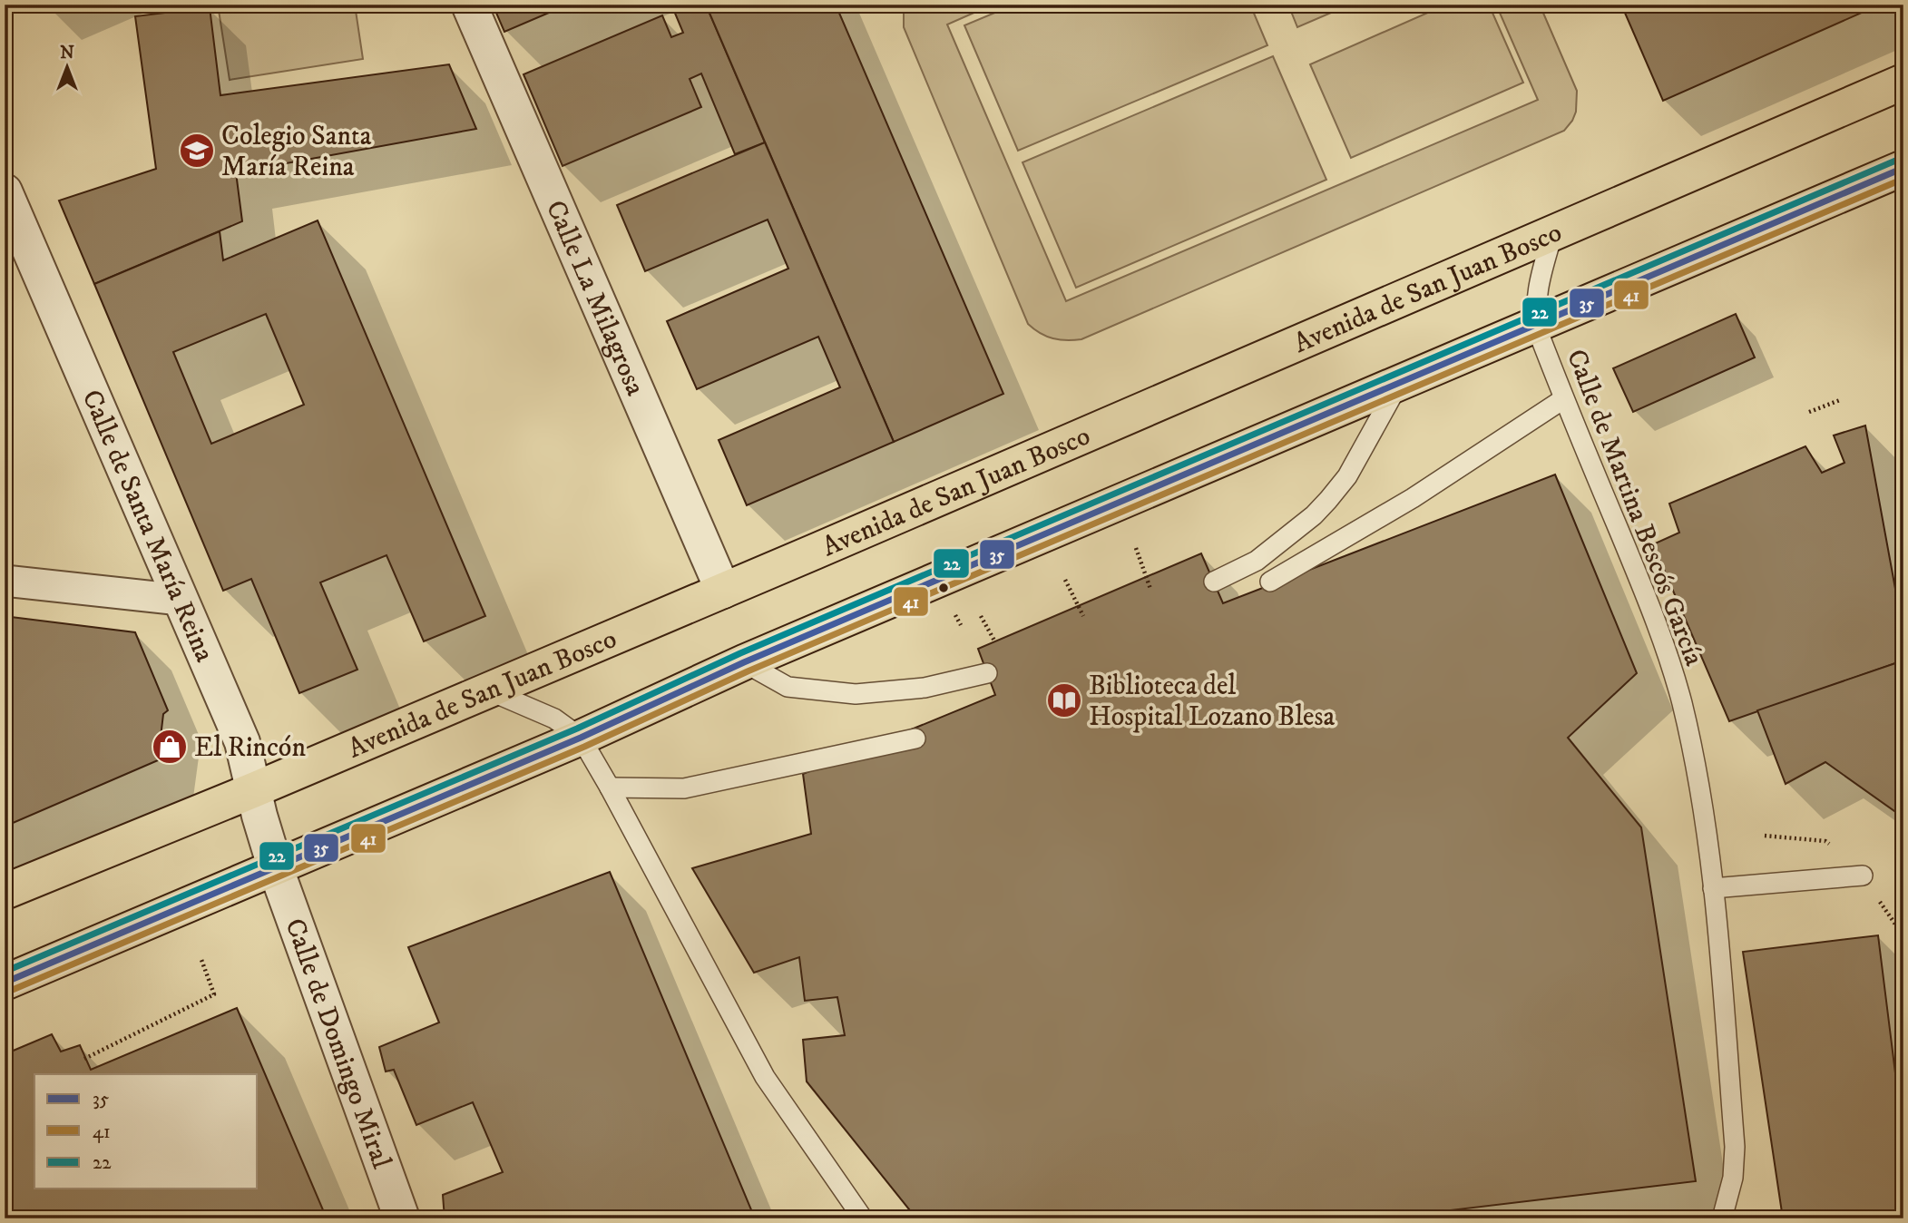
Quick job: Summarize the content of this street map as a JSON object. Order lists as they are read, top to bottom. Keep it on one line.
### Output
{"streets":{"main road":["Avenida de San Juan Bosco"],"street":["Calle La Milagrosa","Calle de Santa María Reina","Calle de Domingo Miral"],"lane":["Calle de Martina Bescós García"]},"crossings":[["Avenida de San Juan Bosco","Calle La Milagrosa"],["Avenida de San Juan Bosco","Calle de Martina Bescós García"],["Avenida de San Juan Bosco","Calle de Santa María Reina"],["Calle de Santa María Reina","Calle de Domingo Miral"]],"places":{"school or university":["Colegio Santa María Reina"],"library":["Biblioteca del Hospital Lozano Blesa"],"shop":["El Rincón"]},"lines":["transit line 22","transit line 35","transit line 41"],"legend":["35","41","22"],"north":"top"}
